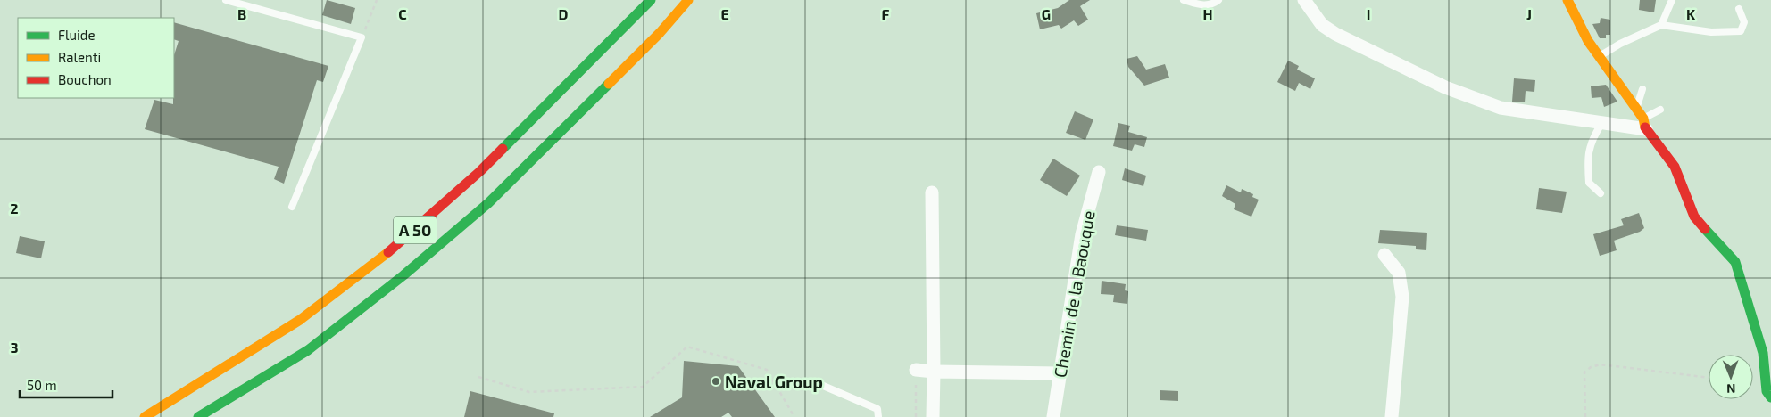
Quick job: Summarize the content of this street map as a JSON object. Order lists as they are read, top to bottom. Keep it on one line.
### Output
{"streets":{"main road":["A 50"],"street":["Chemin de la Baouque"]},"places":["Naval Group"],"legend":["Fluide","Ralenti","Bouchon"],"scale_bar":"50 m","north":"bottom","grid":{"columns":["B","C","D","E","F","G","H","I","J","K"],"rows":["2","3"]}}
